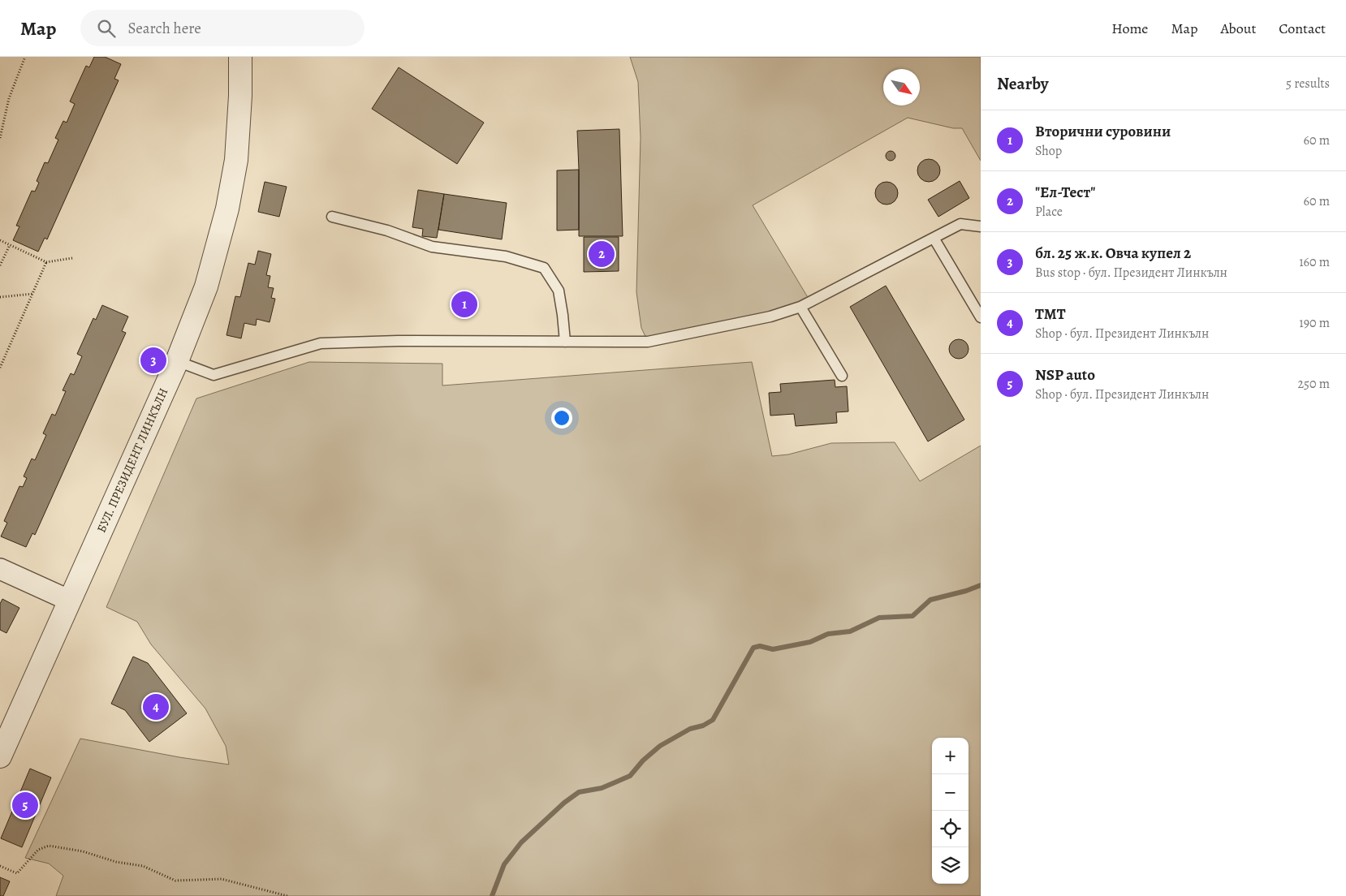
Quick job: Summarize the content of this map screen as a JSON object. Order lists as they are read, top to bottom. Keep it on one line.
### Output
{"streets":{"street":["БУЛ. ПРЕЗИДЕНТ ЛИНКЪЛН"]},"north":"bottom right","page":{"header":"Map","search":"Search here","nav":["Home","Map","About","Contact"],"heading":["Nearby","5 results"],"list":[{"mark":"1","name":"Вторични суровини","note":"Shop","value":"60 m"},{"mark":"2","name":"\"Ел-Тест\"","note":"Place","value":"60 m"},{"mark":"3","name":"бл. 25 ж.к. Овча купел 2","note":"Bus stop · бул. Президент Линкълн","value":"160 m"},{"mark":"4","name":"TMT","note":"Shop · бул. Президент Линкълн","value":"190 m"},{"mark":"5","name":"NSP auto","note":"Shop · бул. Президент Линкълн","value":"250 m"}],"pins":["2","1","3","4","5"],"map_buttons":["+","−"]}}
